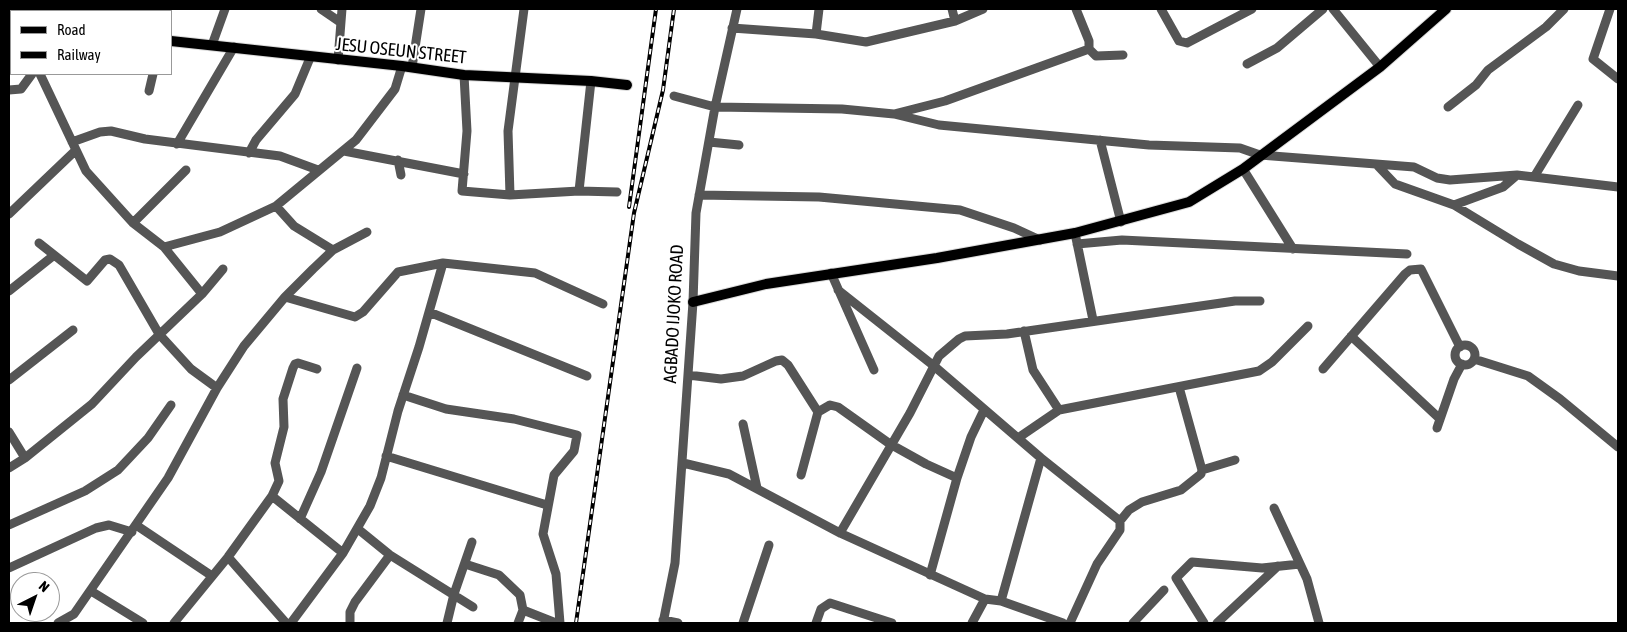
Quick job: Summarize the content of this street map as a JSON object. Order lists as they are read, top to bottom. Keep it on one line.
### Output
{"streets":{"main road":["JESU OSEUN STREET"],"street":["AGBADO IJOKO ROAD"]},"legend":["Road","Railway"],"north":"top right"}
